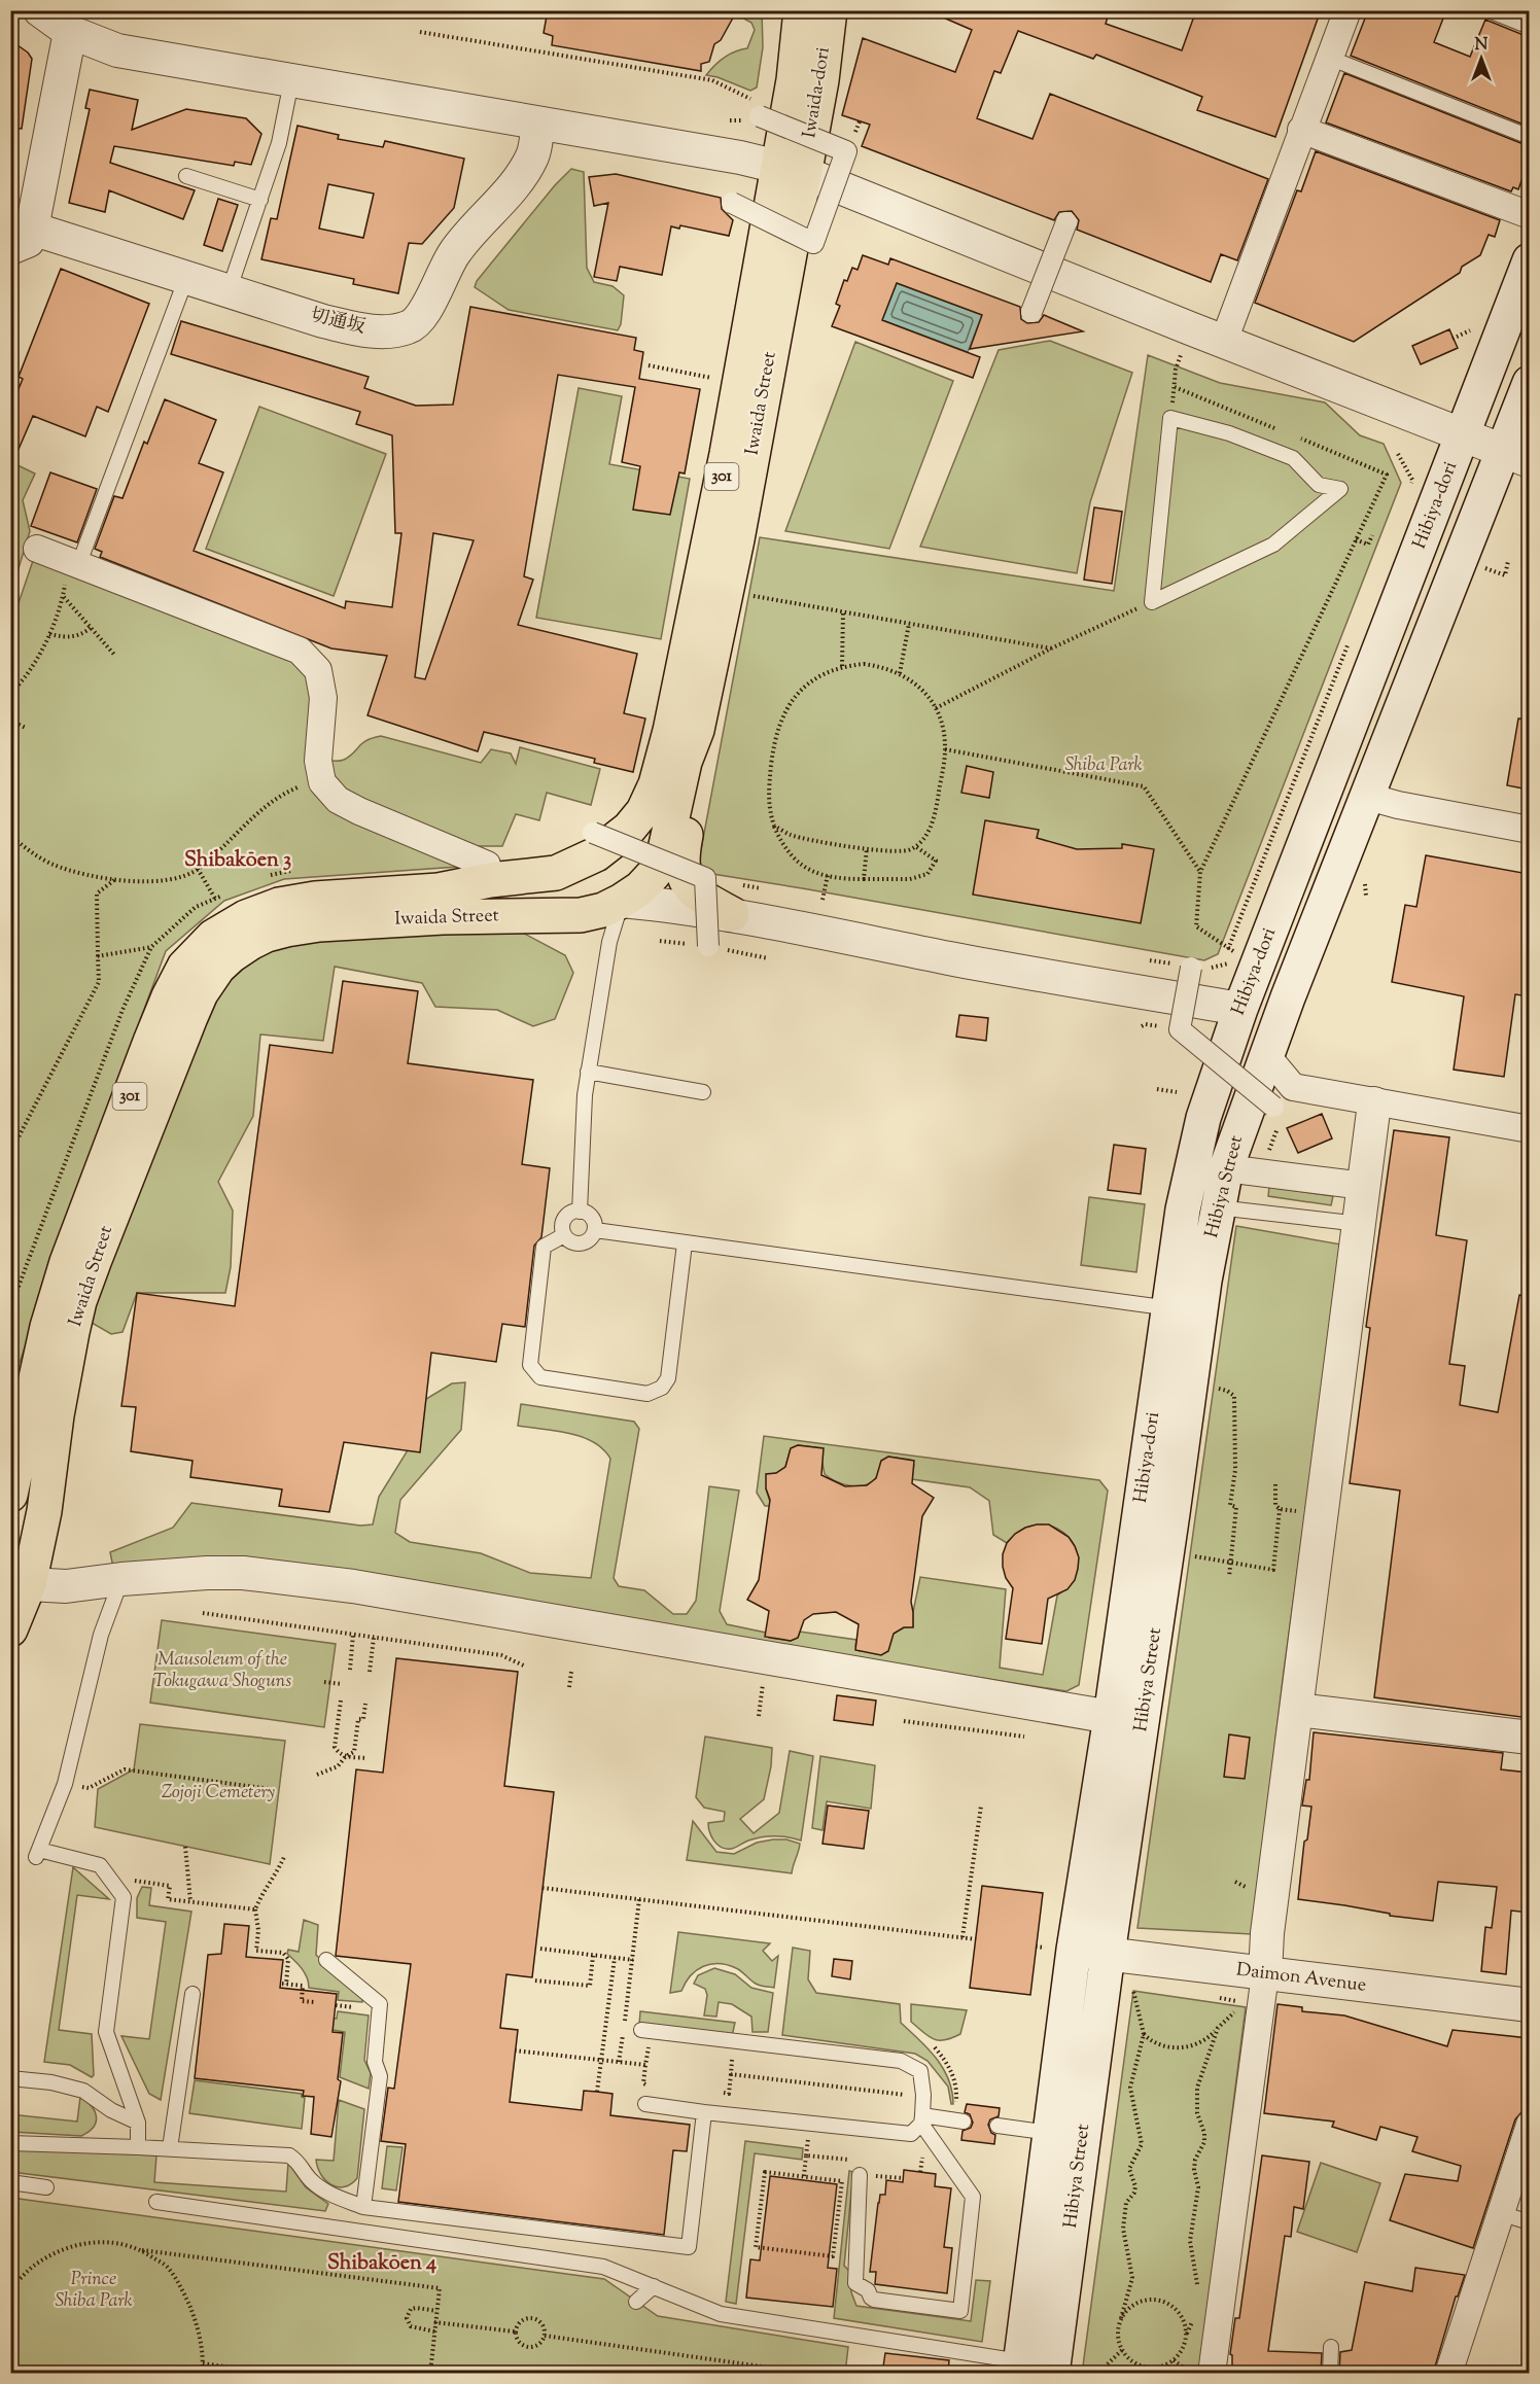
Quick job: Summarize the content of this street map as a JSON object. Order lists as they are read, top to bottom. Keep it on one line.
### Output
{"streets":{"main road":["Iwaida-dori","Iwaida Street","301","Hibiya-dori","Hibiya Street"],"street":["切通坂","Daimon Avenue"]},"crossings":[["Iwaida-dori","Iwaida Street"],["Hibiya-dori","Hibiya Street"],["Hibiya Street","Daimon Avenue"]],"districts":["Shibakōen 3","Shibakōen 4"],"parks":["Shiba Park","Mausoleum of the Tokugawa Shoguns","Zojoji Cemetery","Prince Shiba Park"],"north":"top"}
